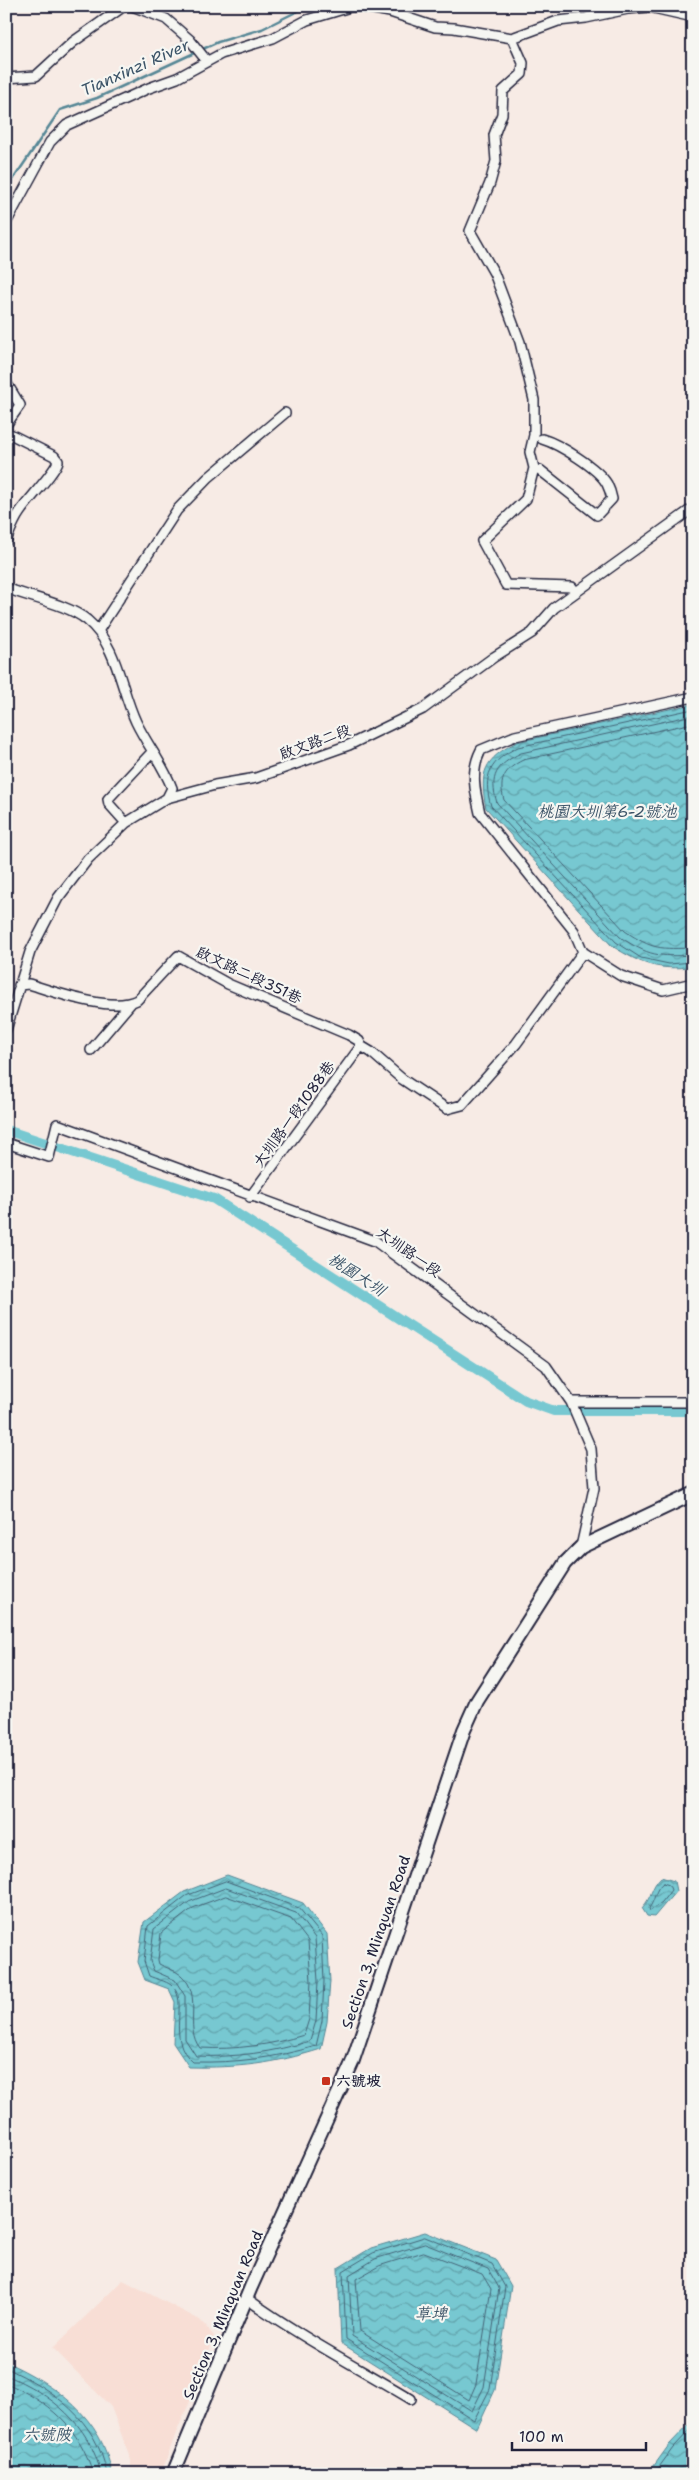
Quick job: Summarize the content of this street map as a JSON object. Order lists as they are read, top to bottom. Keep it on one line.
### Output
{"streets":{"street":["啟文路二段","啟文路二段351巷","大圳路一段1088巷","大圳路一段","Section 3, Minquan Road"]},"crossings":[["啟文路二段351巷","大圳路一段1088巷"],["大圳路一段1088巷","大圳路一段"],["大圳路一段","Section 3, Minquan Road"]],"water":["Tianxinzi River","桃園大圳第6-2號池","桃園大圳","草埤","六號陂"],"places":{"transit":["六號坡"]},"scale_bar":"100 m"}
